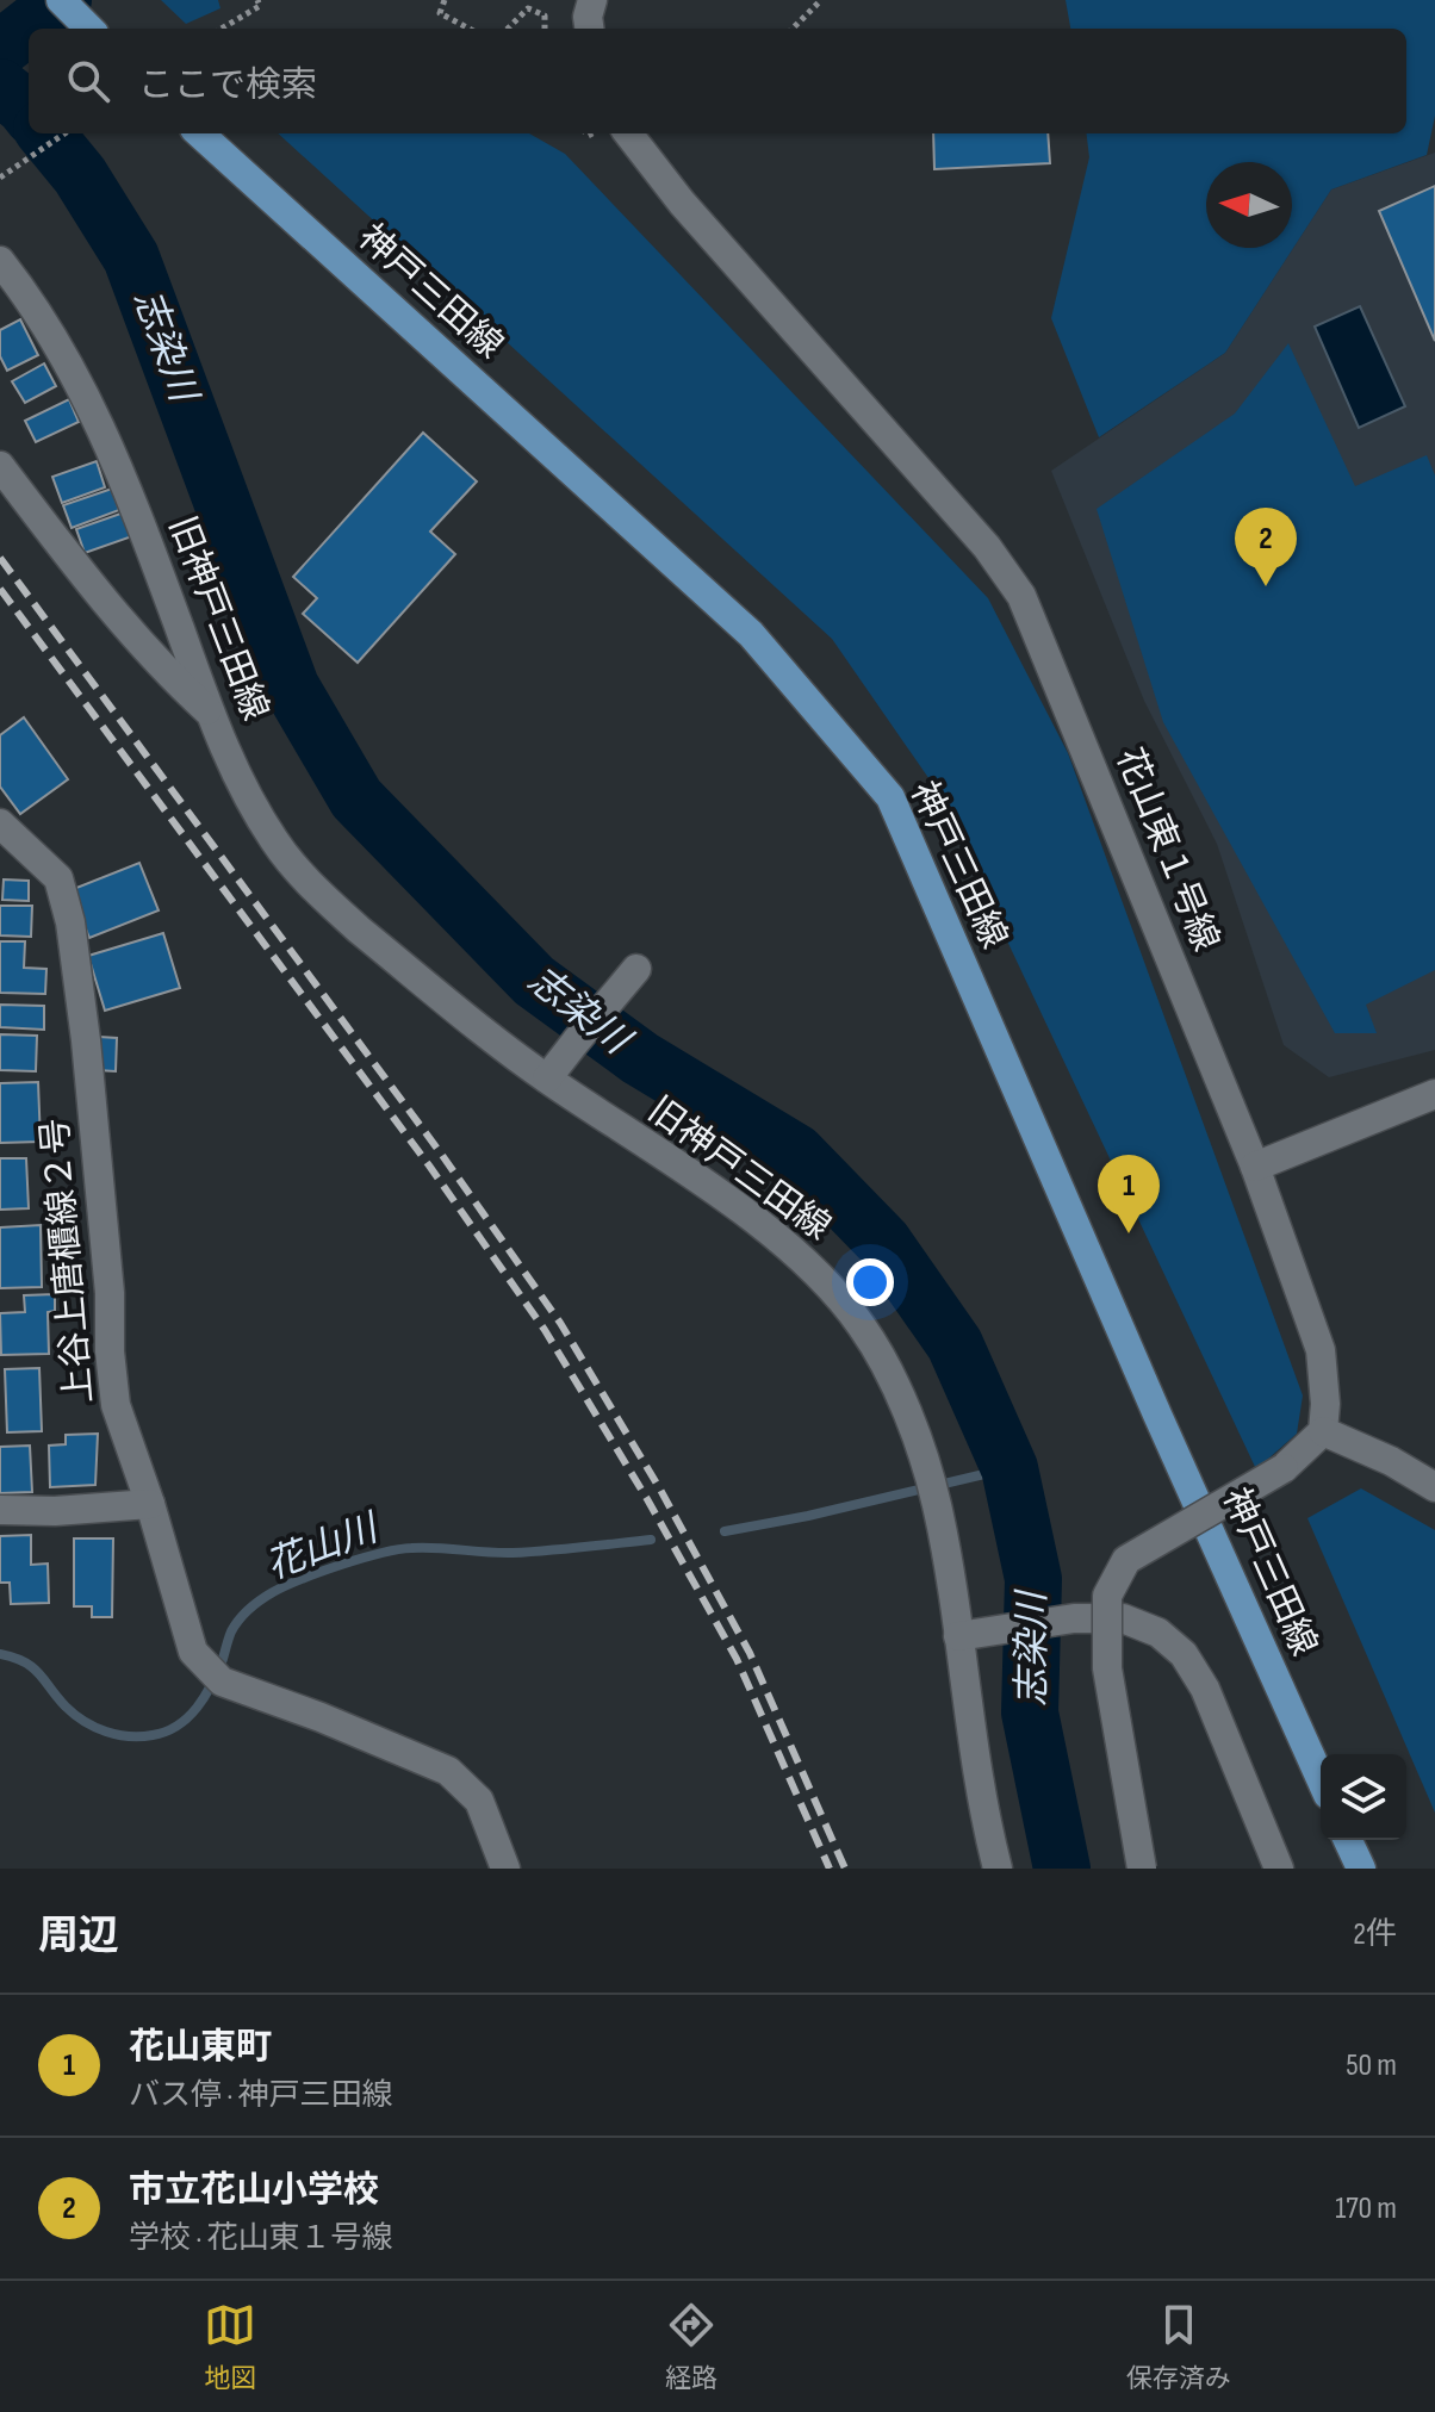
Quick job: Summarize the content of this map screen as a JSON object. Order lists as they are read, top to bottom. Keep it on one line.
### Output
{"streets":{"main road":["神戸三田線"],"street":["旧神戸三田線","花山東１号線","上谷上唐櫃線２号"]},"water":["志染川","花山川"],"north":"left","page":{"search":"ここで検索","pins":["2","1"],"heading":["周辺","2件"],"list":[{"mark":"1","name":"花山東町","note":"バス停 · 神戸三田線","value":"50 m"},{"mark":"2","name":"市立花山小学校","note":"学校 · 花山東１号線","value":"170 m"}],"nav":["地図","経路","保存済み"]}}
